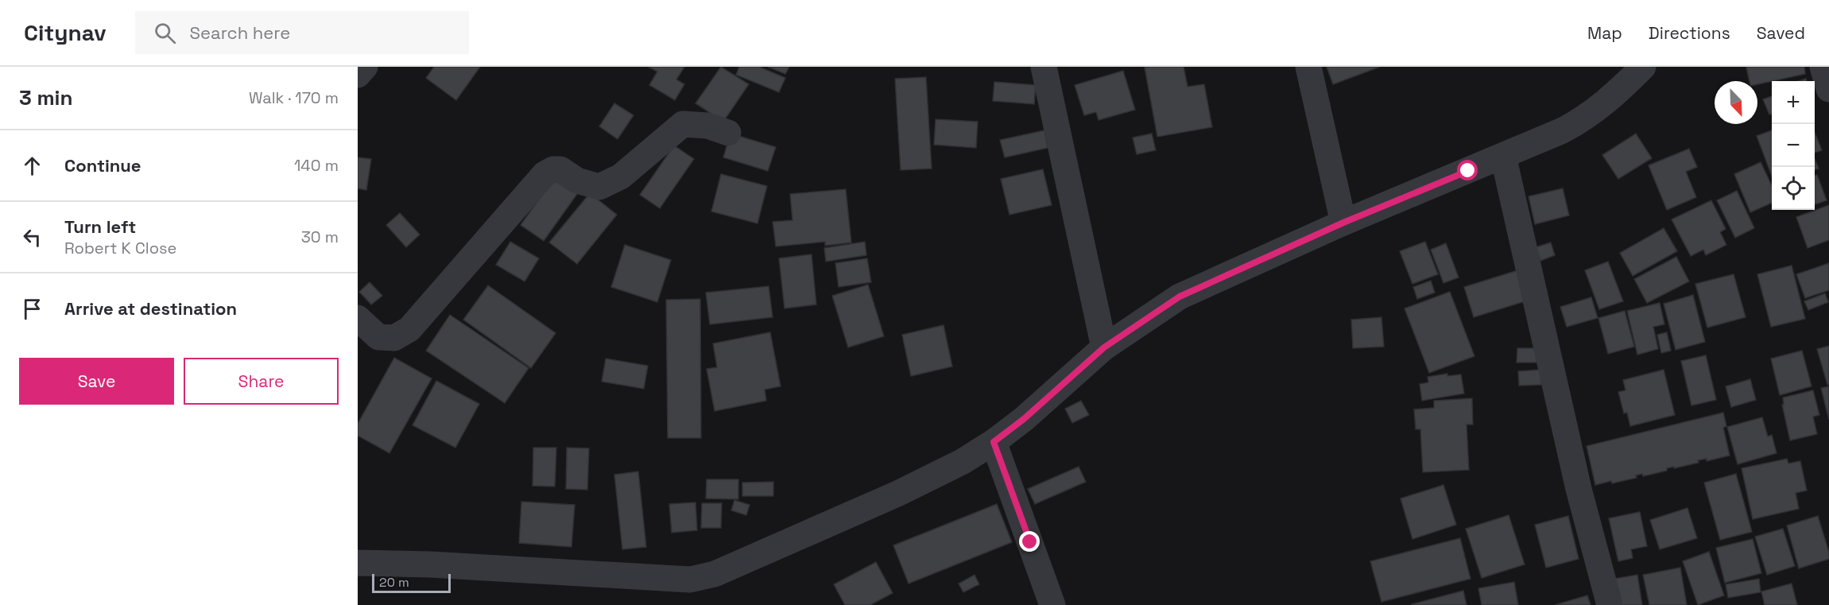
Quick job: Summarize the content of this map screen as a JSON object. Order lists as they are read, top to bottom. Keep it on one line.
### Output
{"scale_bar":"20 m","north":"bottom right","page":{"header":"Citynav","search":"Search here","nav":["Map","Directions","Saved"],"heading":["3 min","Walk · 170 m"],"map_buttons":["+","−"],"list":[["Continue","140 m"],["Turn left","Robert K Close","30 m"],"Arrive at destination"],"buttons":["Save","Share"],"scale":"20 m"}}
